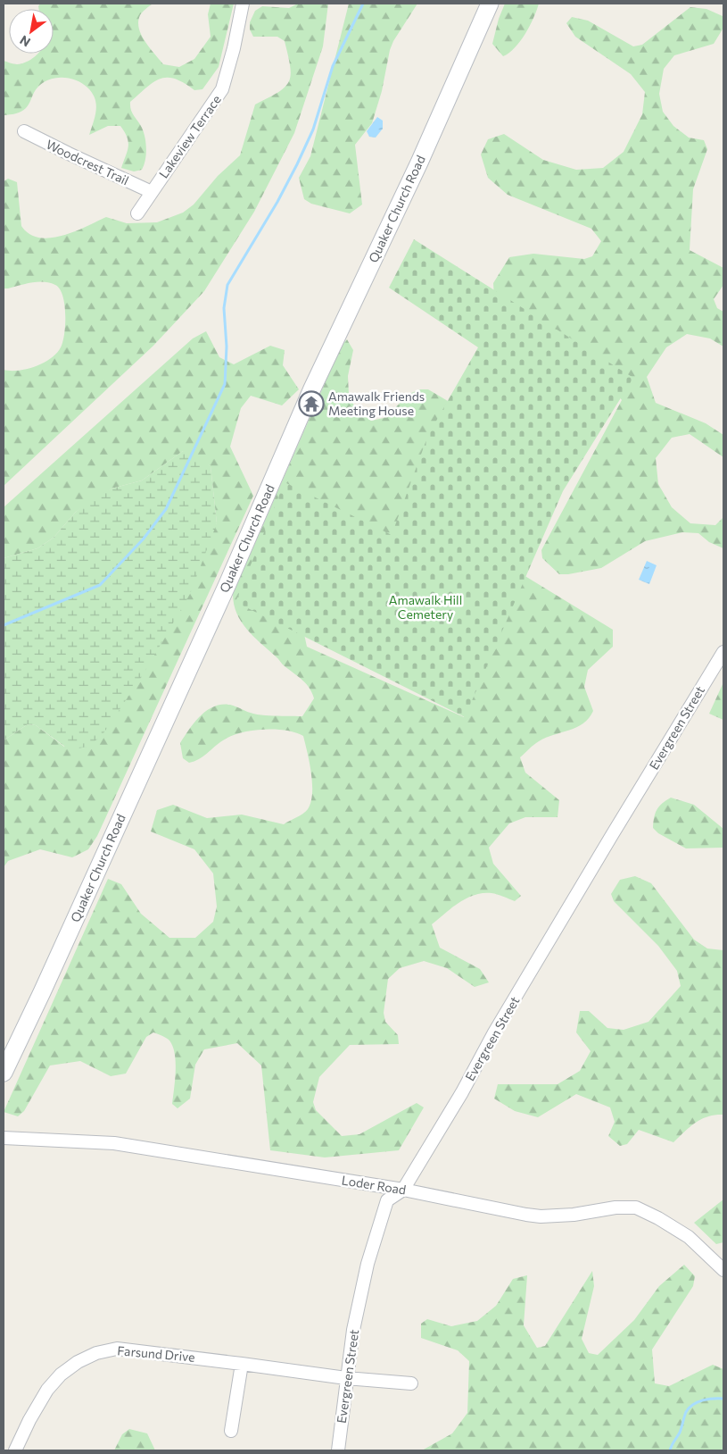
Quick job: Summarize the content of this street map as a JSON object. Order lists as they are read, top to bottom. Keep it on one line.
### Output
{"streets":{"street":["Lakeview Terrace","Woodcrest Trail","Quaker Church Road","Evergreen Street","Loder Road","Farsund Drive"]},"crossings":[["Lakeview Terrace","Woodcrest Trail"],["Evergreen Street","Loder Road"],["Evergreen Street","Farsund Drive"]],"parks":["Amawalk Hill Cemetery"],"places":{"temple":["Amawalk Friends Meeting House"]},"north":"bottom left"}
